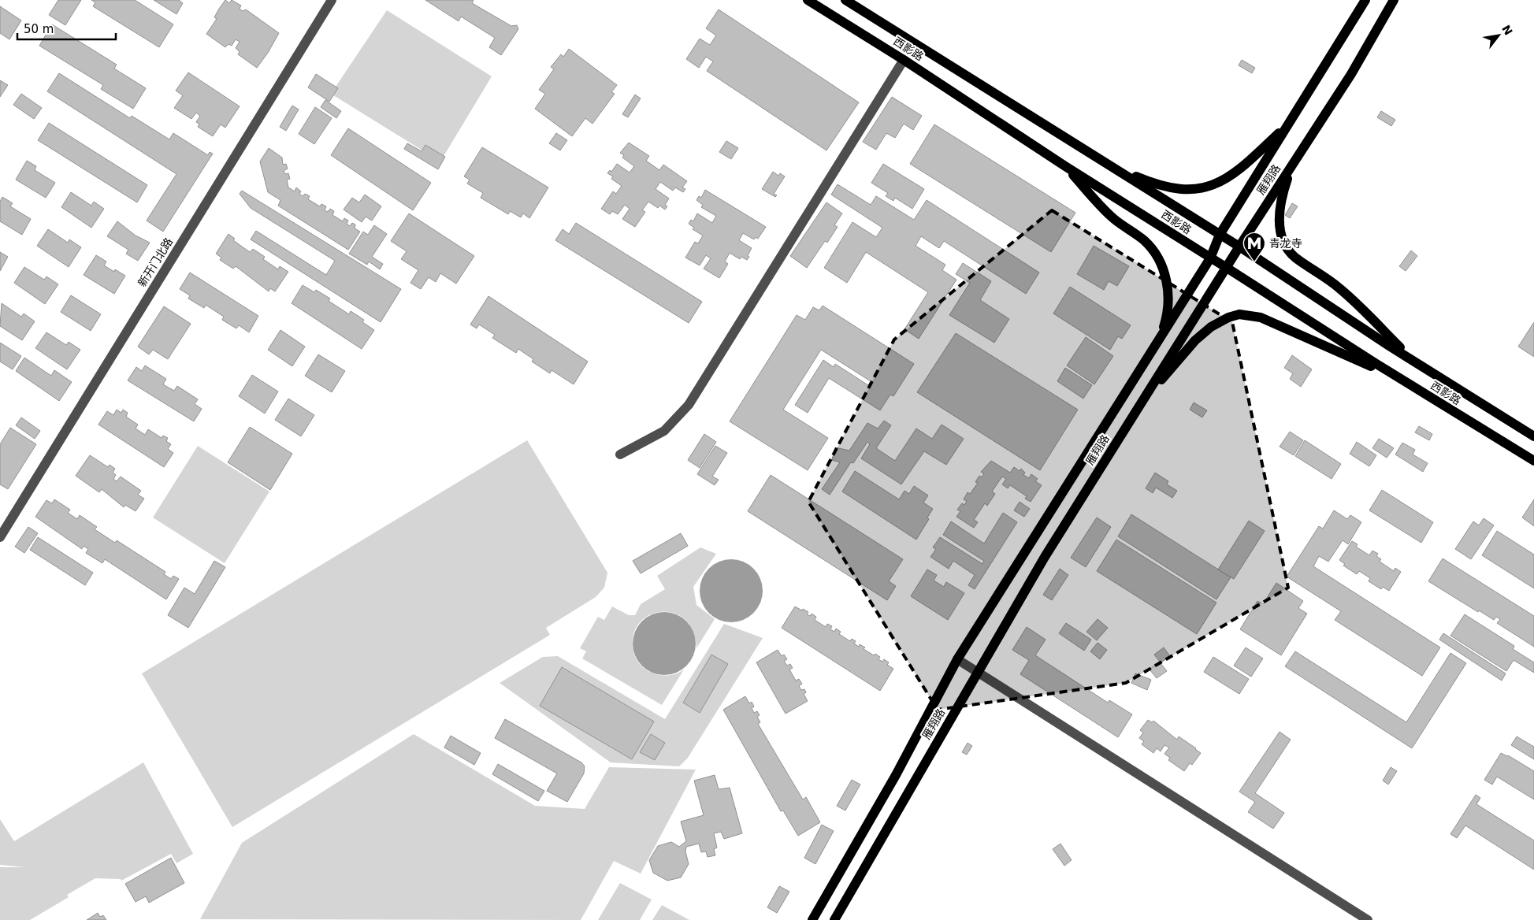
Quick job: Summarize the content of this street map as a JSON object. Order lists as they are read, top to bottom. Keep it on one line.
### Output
{"streets":{"main road":["西影路","雁翔路"],"street":["新开门北路"]},"crossings":[["西影路","雁翔路"]],"places":{"metro station":["青龙寺"]},"scale_bar":"50 m","north":"top right"}
